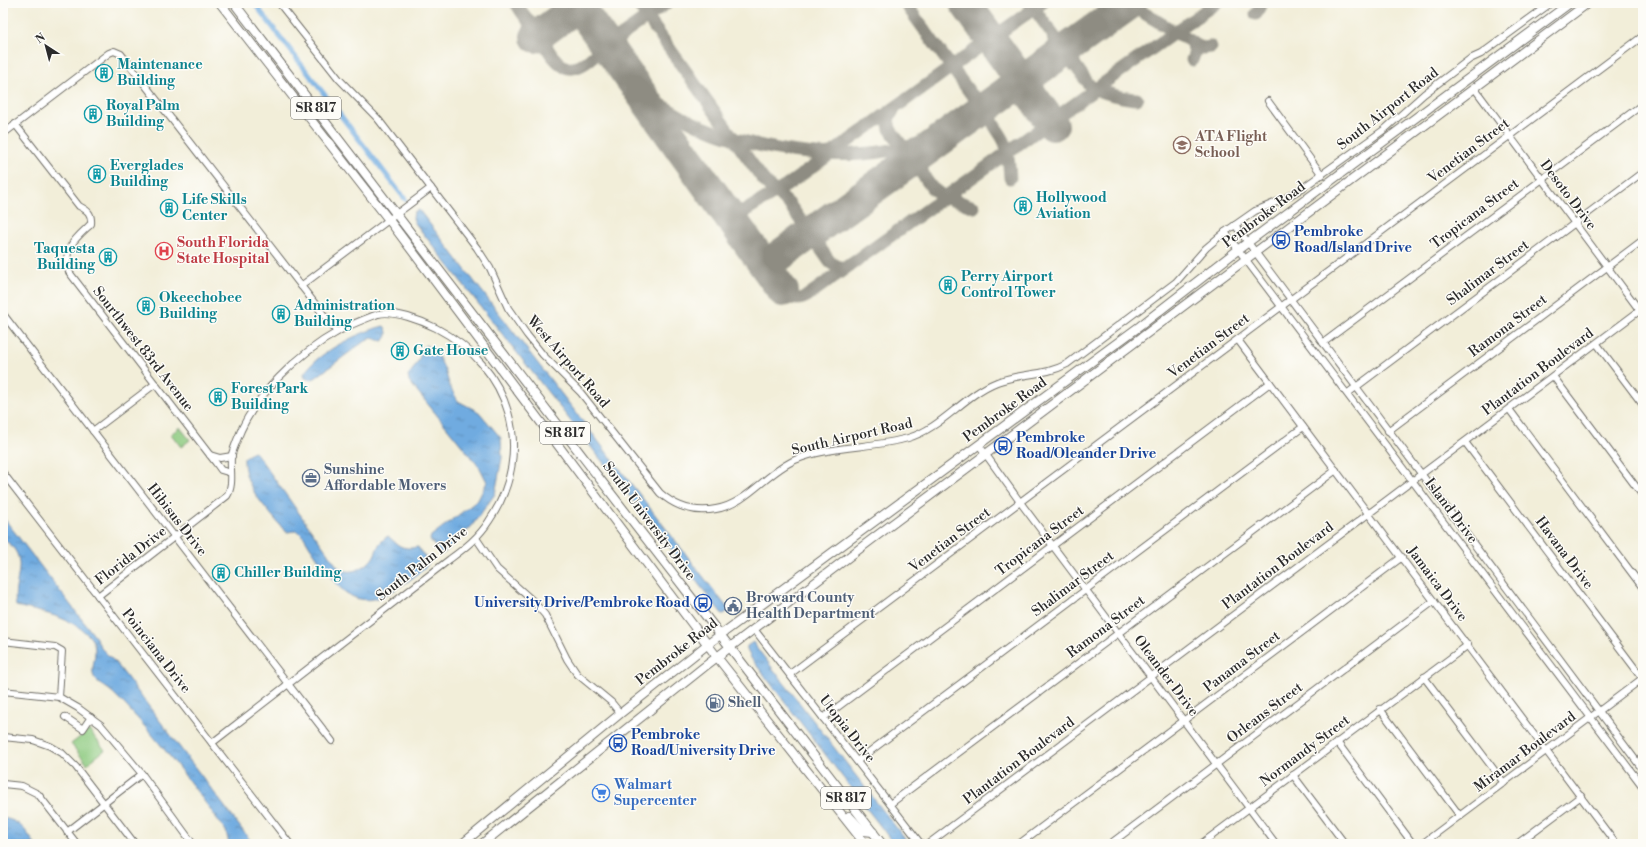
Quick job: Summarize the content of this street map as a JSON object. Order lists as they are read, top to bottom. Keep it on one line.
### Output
{"streets":{"main road":["SR 817","Pembroke Road","South University Drive"],"street":["South Airport Road","Venetian Street","Desoto Drive","Tropicana Street","Shalimar Street","Ramona Street","Sourthwest 83rd Avenue","West Airport Road","Plantation Boulevard","Island Drive","Hibisus Drive","Havana Drive","Florida Drive","South Palm Drive","Jamaica Drive","Poinciana Drive","Panama Street","Oleander Drive","Orleans Street","Utopia Drive","Normandy Street","Miramar Boulevard"]},"crossings":[["South Airport Road","West Airport Road"],["Venetian Street","Desoto Drive"],["Venetian Street","Island Drive"],["Venetian Street","Jamaica Drive"],["Venetian Street","Oleander Drive"],["Venetian Street","Utopia Drive"],["Desoto Drive","Tropicana Street"],["Desoto Drive","Pembroke Road"],["Desoto Drive","Shalimar Street"],["Desoto Drive","Ramona Street"],["Desoto Drive","Plantation Boulevard"],["Tropicana Street","Island Drive"],["Tropicana Street","Jamaica Drive"],["Tropicana Street","Oleander Drive"],["Tropicana Street","Utopia Drive"],["Pembroke Road","Island Drive"],["Pembroke Road","South University Drive"],["Pembroke Road","Oleander Drive"],["Pembroke Road","Utopia Drive"],["Shalimar Street","Island Drive"],["Shalimar Street","Jamaica Drive"],["Shalimar Street","Oleander Drive"],["Shalimar Street","Utopia Drive"],["Ramona Street","Island Drive"],["Ramona Street","Jamaica Drive"],["Ramona Street","Oleander Drive"],["Ramona Street","Utopia Drive"],["Sourthwest 83rd Avenue","Florida Drive"],["Plantation Boulevard","Island Drive"],["Plantation Boulevard","Havana Drive"],["Plantation Boulevard","Jamaica Drive"],["Plantation Boulevard","Oleander Drive"],["Island Drive","Miramar Boulevard"],["Hibisus Drive","Florida Drive"],["Hibisus Drive","South Palm Drive"],["Havana Drive","Miramar Boulevard"],["Florida Drive","South Palm Drive"],["Florida Drive","Poinciana Drive"],["South Palm Drive","Poinciana Drive"],["Jamaica Drive","Panama Street"],["Jamaica Drive","Orleans Street"],["Jamaica Drive","Normandy Street"],["Jamaica Drive","Miramar Boulevard"],["Panama Street","Oleander Drive"],["Oleander Drive","Orleans Street"],["Oleander Drive","Normandy Street"]],"places":{"building":["Maintenance Building","Royal Palm Building","Everglades Building","Hollywood Aviation","Life Skills Center","Taquesta Building","Perry Airport Control Tower","Okeechobee Building","Administration Building","Gate House","Forest Park Building","Chiller Building"],"school or university":["ATA Flight School"],"bus stop":["Pembroke Road/Island Drive","Pembroke Road/Oleander Drive","University Drive/Pembroke Road","Pembroke Road/University Drive"],"hospital":["South Florida State Hospital"],"office":["Sunshine Affordable Movers"],"public building":["Broward County Health Department"],"fuel station":["Shell"],"supermarket":["Walmart Supercenter"]},"north":"top left"}
